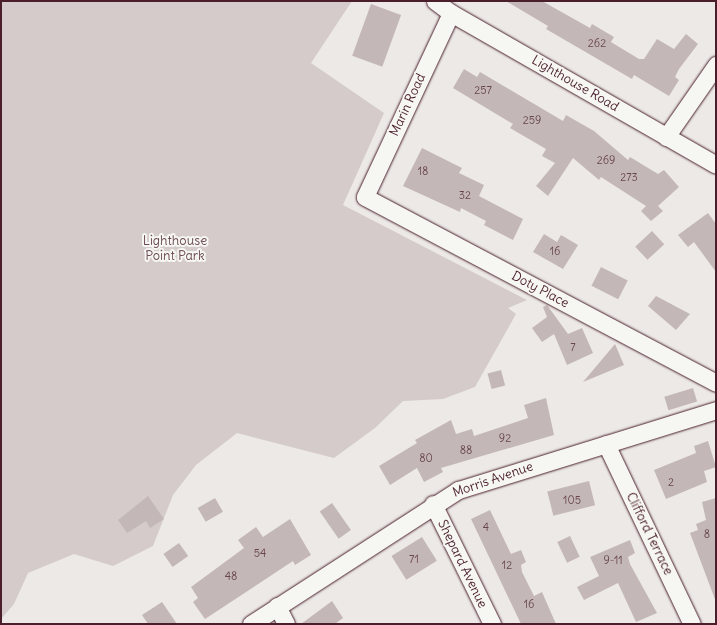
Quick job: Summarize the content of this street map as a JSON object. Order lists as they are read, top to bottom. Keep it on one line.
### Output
{"streets":{"street":["Lighthouse Road","Marin Road","Doty Place","Morris Avenue","Clifford Terrace","Shepard Avenue"]},"crossings":[["Lighthouse Road","Marin Road"],["Marin Road","Doty Place"],["Morris Avenue","Clifford Terrace"],["Morris Avenue","Shepard Avenue"]],"parks":["Lighthouse Point Park"],"house_numbers":["262","257","259","269","18","273","32","16","7","92","88","80","2","105","4","8","54","71","9-11","12","48","16"]}
